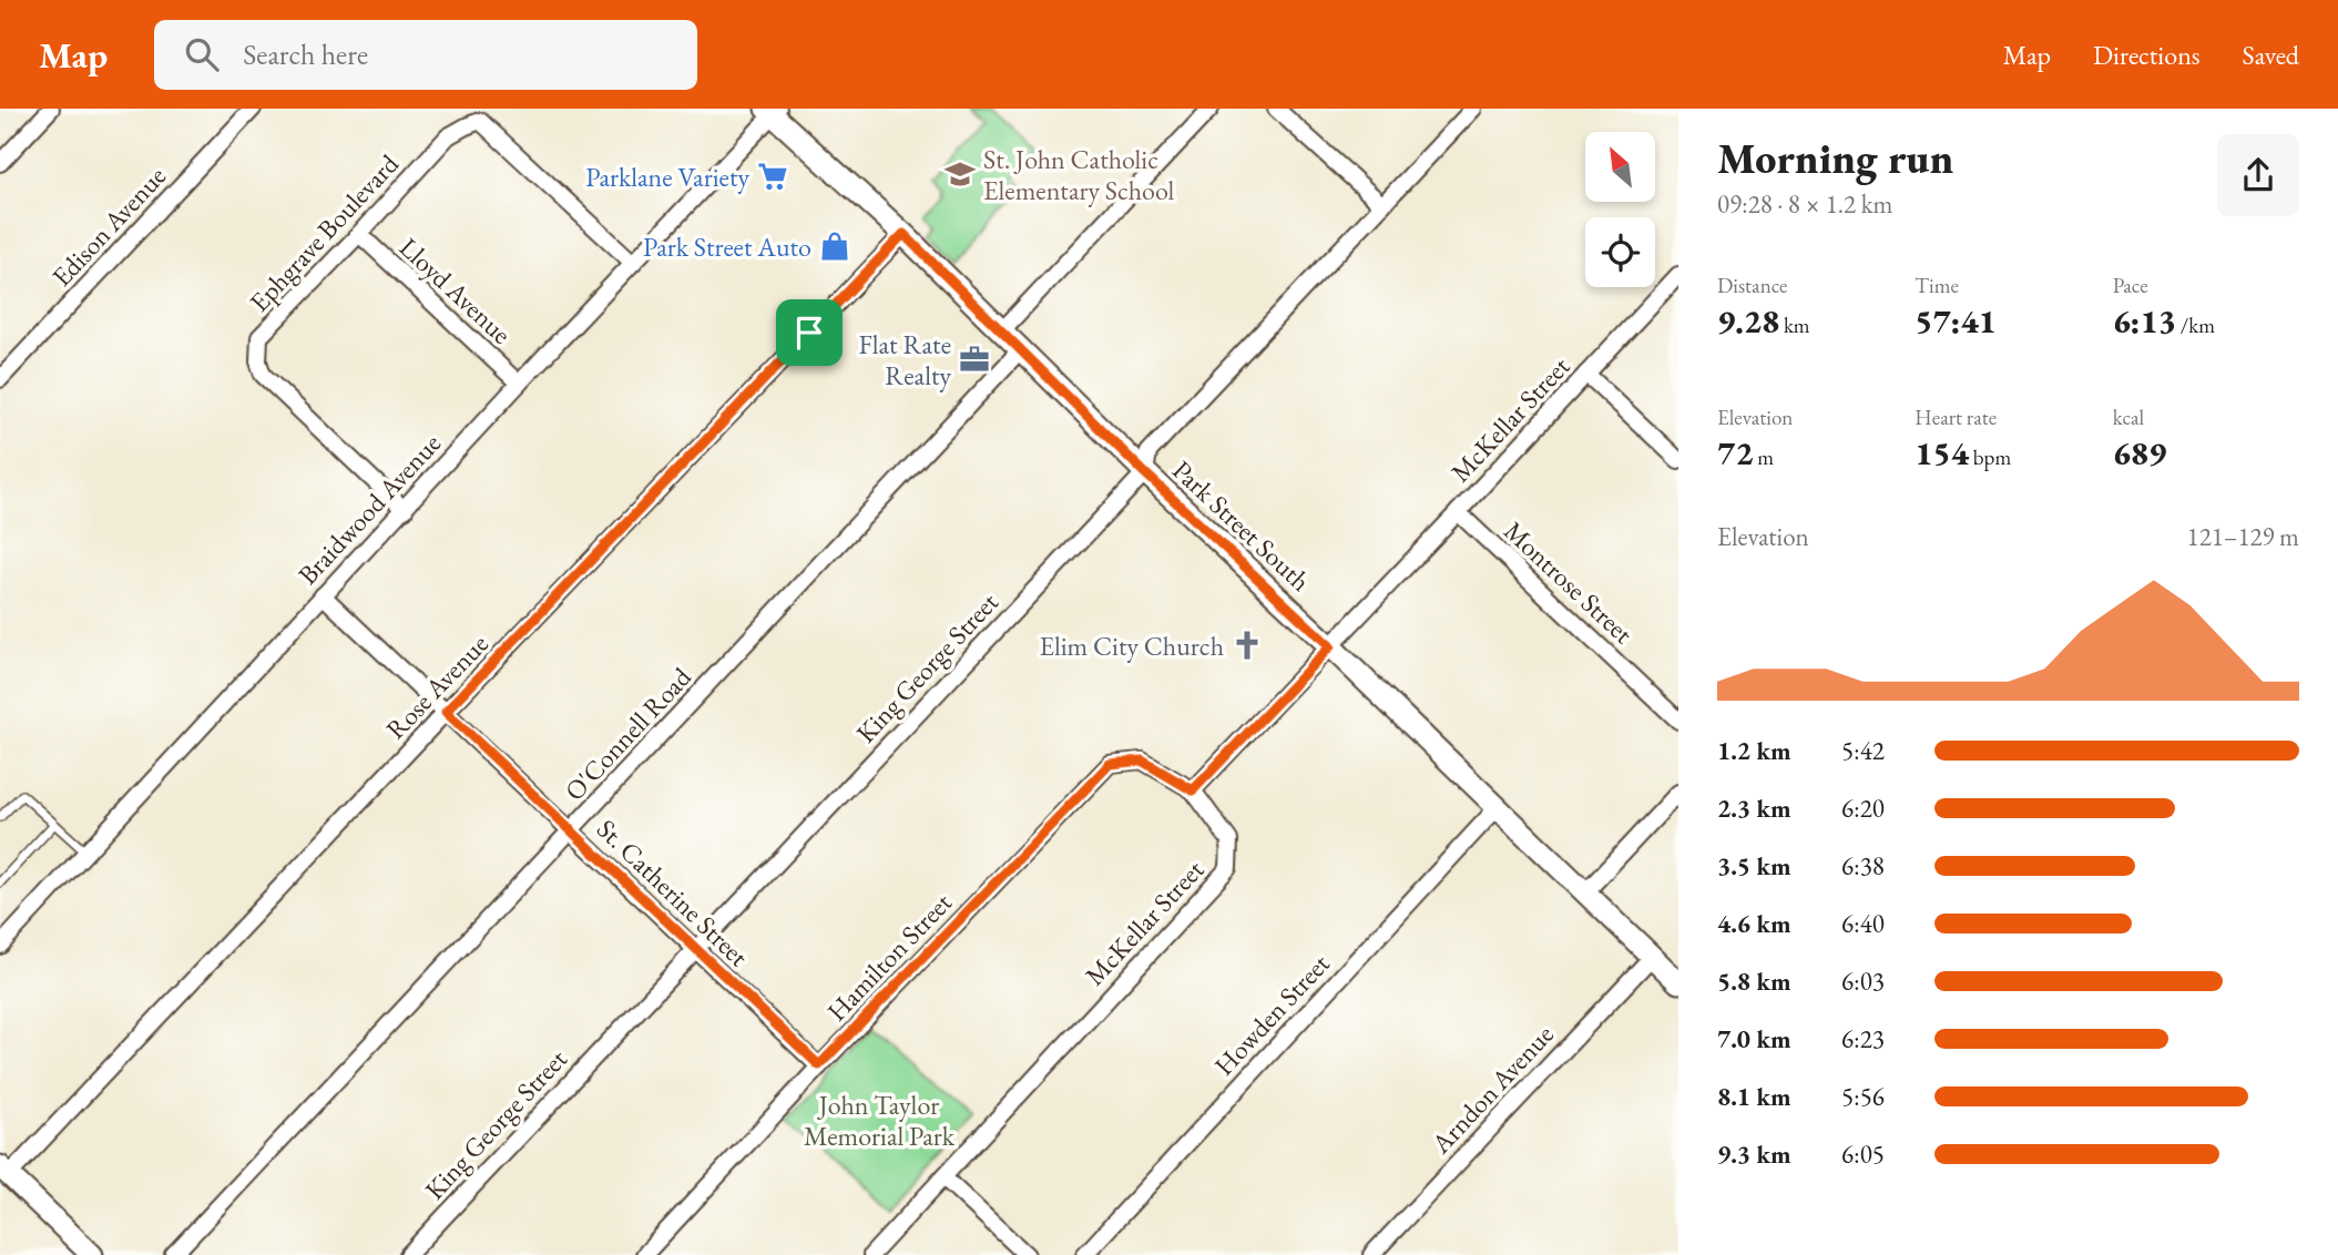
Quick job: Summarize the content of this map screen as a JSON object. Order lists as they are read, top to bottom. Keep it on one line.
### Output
{"streets":{"street":["Edison Avenue","Ephgrave Boulevard","Lloyd Avenue","McKellar Street","Braidwood Avenue","Park Street South","Montrose Street","King George Street","Rose Avenue","O'Connell Road","St. Catherine Street","Hamilton Street","Howden Street","Arndon Avenue"]},"crossings":[["Ephgrave Boulevard","Lloyd Avenue"],["Ephgrave Boulevard","Braidwood Avenue"],["Lloyd Avenue","Braidwood Avenue"],["McKellar Street","Park Street South"],["McKellar Street","Montrose Street"],["McKellar Street","Hamilton Street"],["Braidwood Avenue","Park Street South"],["Braidwood Avenue","St. Catherine Street"],["Park Street South","King George Street"],["Park Street South","Rose Avenue"],["Park Street South","O'Connell Road"],["Park Street South","Howden Street"],["Park Street South","Arndon Avenue"],["King George Street","St. Catherine Street"],["Rose Avenue","St. Catherine Street"],["O'Connell Road","St. Catherine Street"],["St. Catherine Street","Hamilton Street"]],"parks":["John Taylor Memorial Park"],"places":{"school or university":["St. John Catholic Elementary School"],"supermarket":["Parklane Variety"],"shop":["Park Street Auto"],"office":["Flat Rate Realty"],"church":["Elim City Church"]},"north":"top left","page":{"header":"Map","search":"Search here","nav":["Map","Directions","Saved"],"heading":["Morning run","09:28 · 8 × 1.2 km"],"stats":[["Distance","9.28 km"],["Time","57:41"],["Pace","6:13 /km"],["Elevation","72 m"],["Heart rate","154 bpm"],["kcal","689"]],"chart":["Elevation","121–129 m"],"list":[{"name":"1.2 km","note":"5:42"},{"name":"2.3 km","note":"6:20"},{"name":"3.5 km","note":"6:38"},{"name":"4.6 km","note":"6:40"},{"name":"5.8 km","note":"6:03"},{"name":"7.0 km","note":"6:23"},{"name":"8.1 km","note":"5:56"},{"name":"9.3 km","note":"6:05"}]}}
